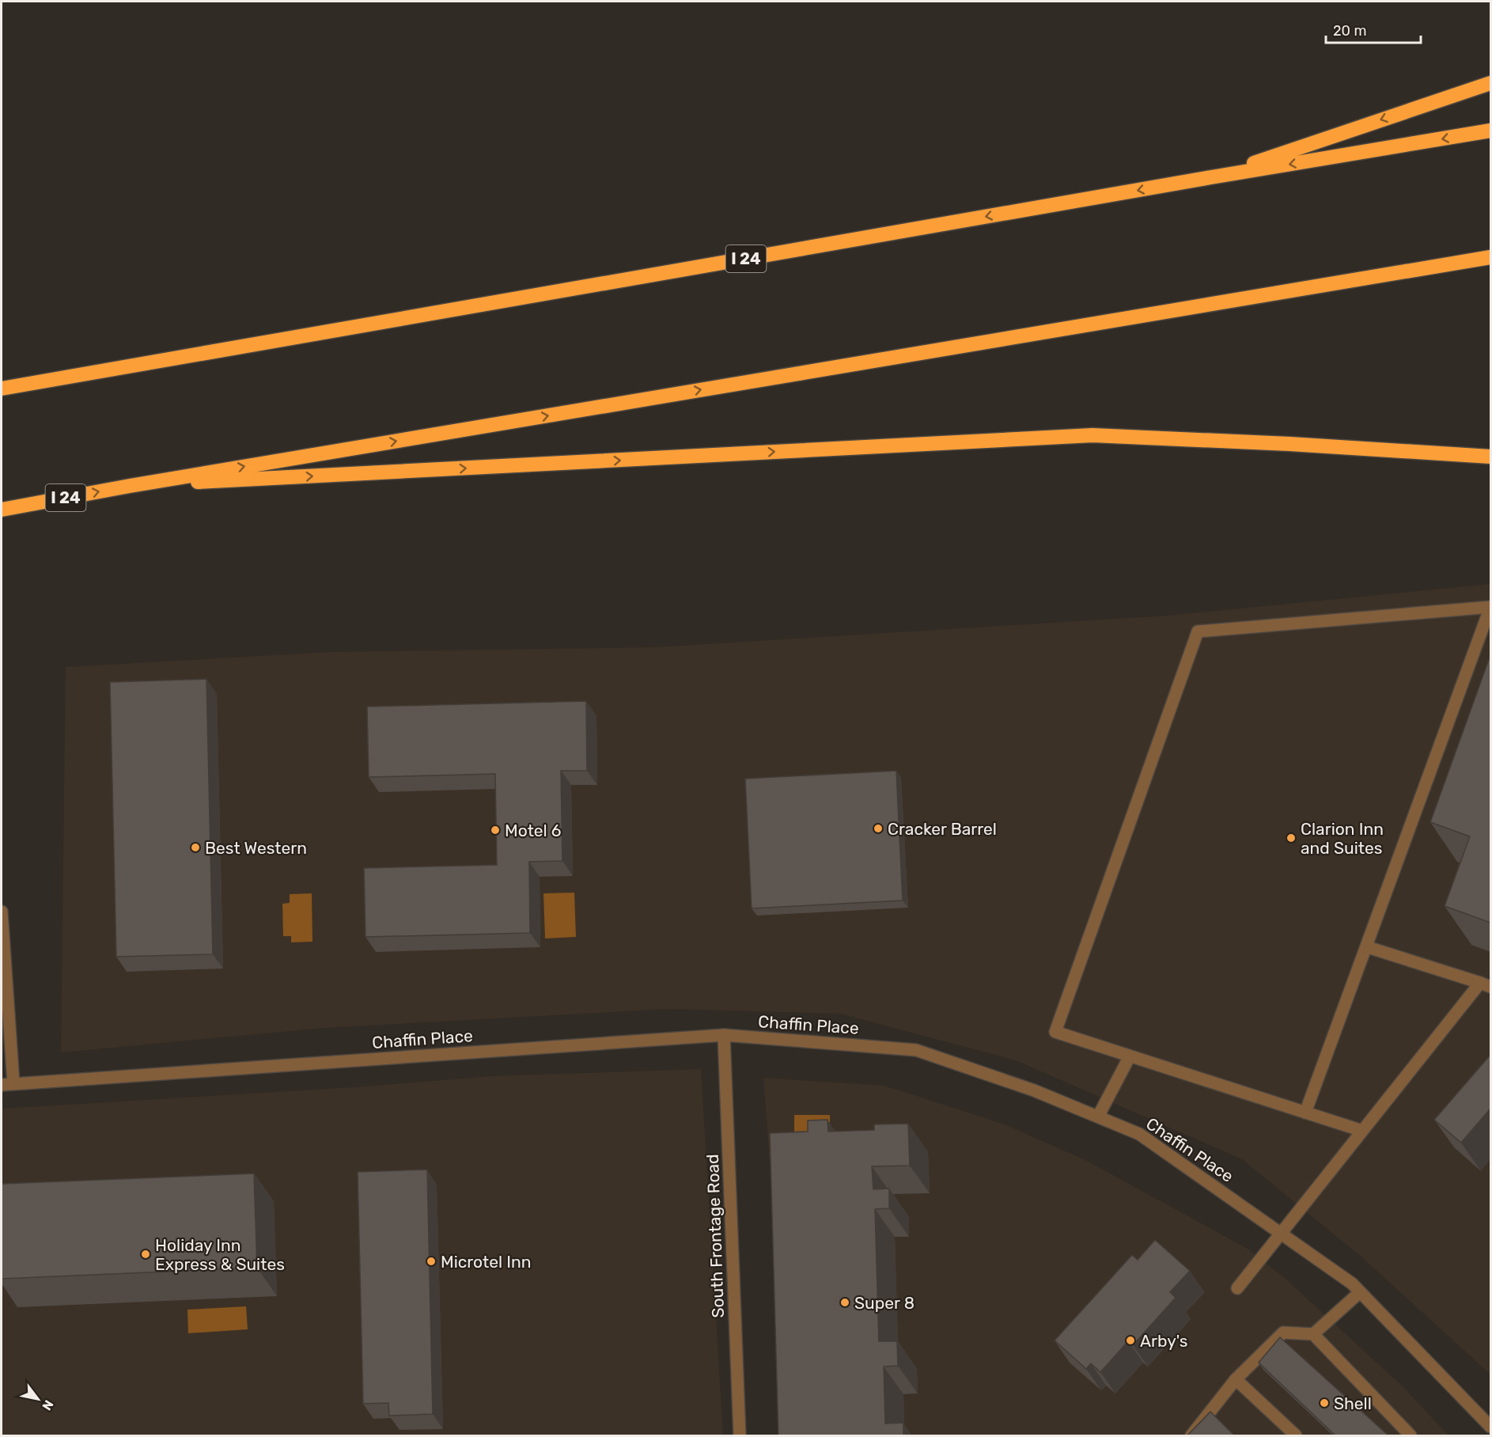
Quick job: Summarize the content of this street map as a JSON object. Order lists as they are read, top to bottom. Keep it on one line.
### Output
{"streets":{"highway":["I 24"],"street":["Chaffin Place","South Frontage Road"]},"crossings":[["Chaffin Place","South Frontage Road"]],"places":["Cracker Barrel","Motel 6","Clarion Inn and Suites","Best Western","Holiday Inn Express & Suites","Microtel Inn","Super 8","Arby's","Shell"],"scale_bar":"20 m","north":"bottom right"}
